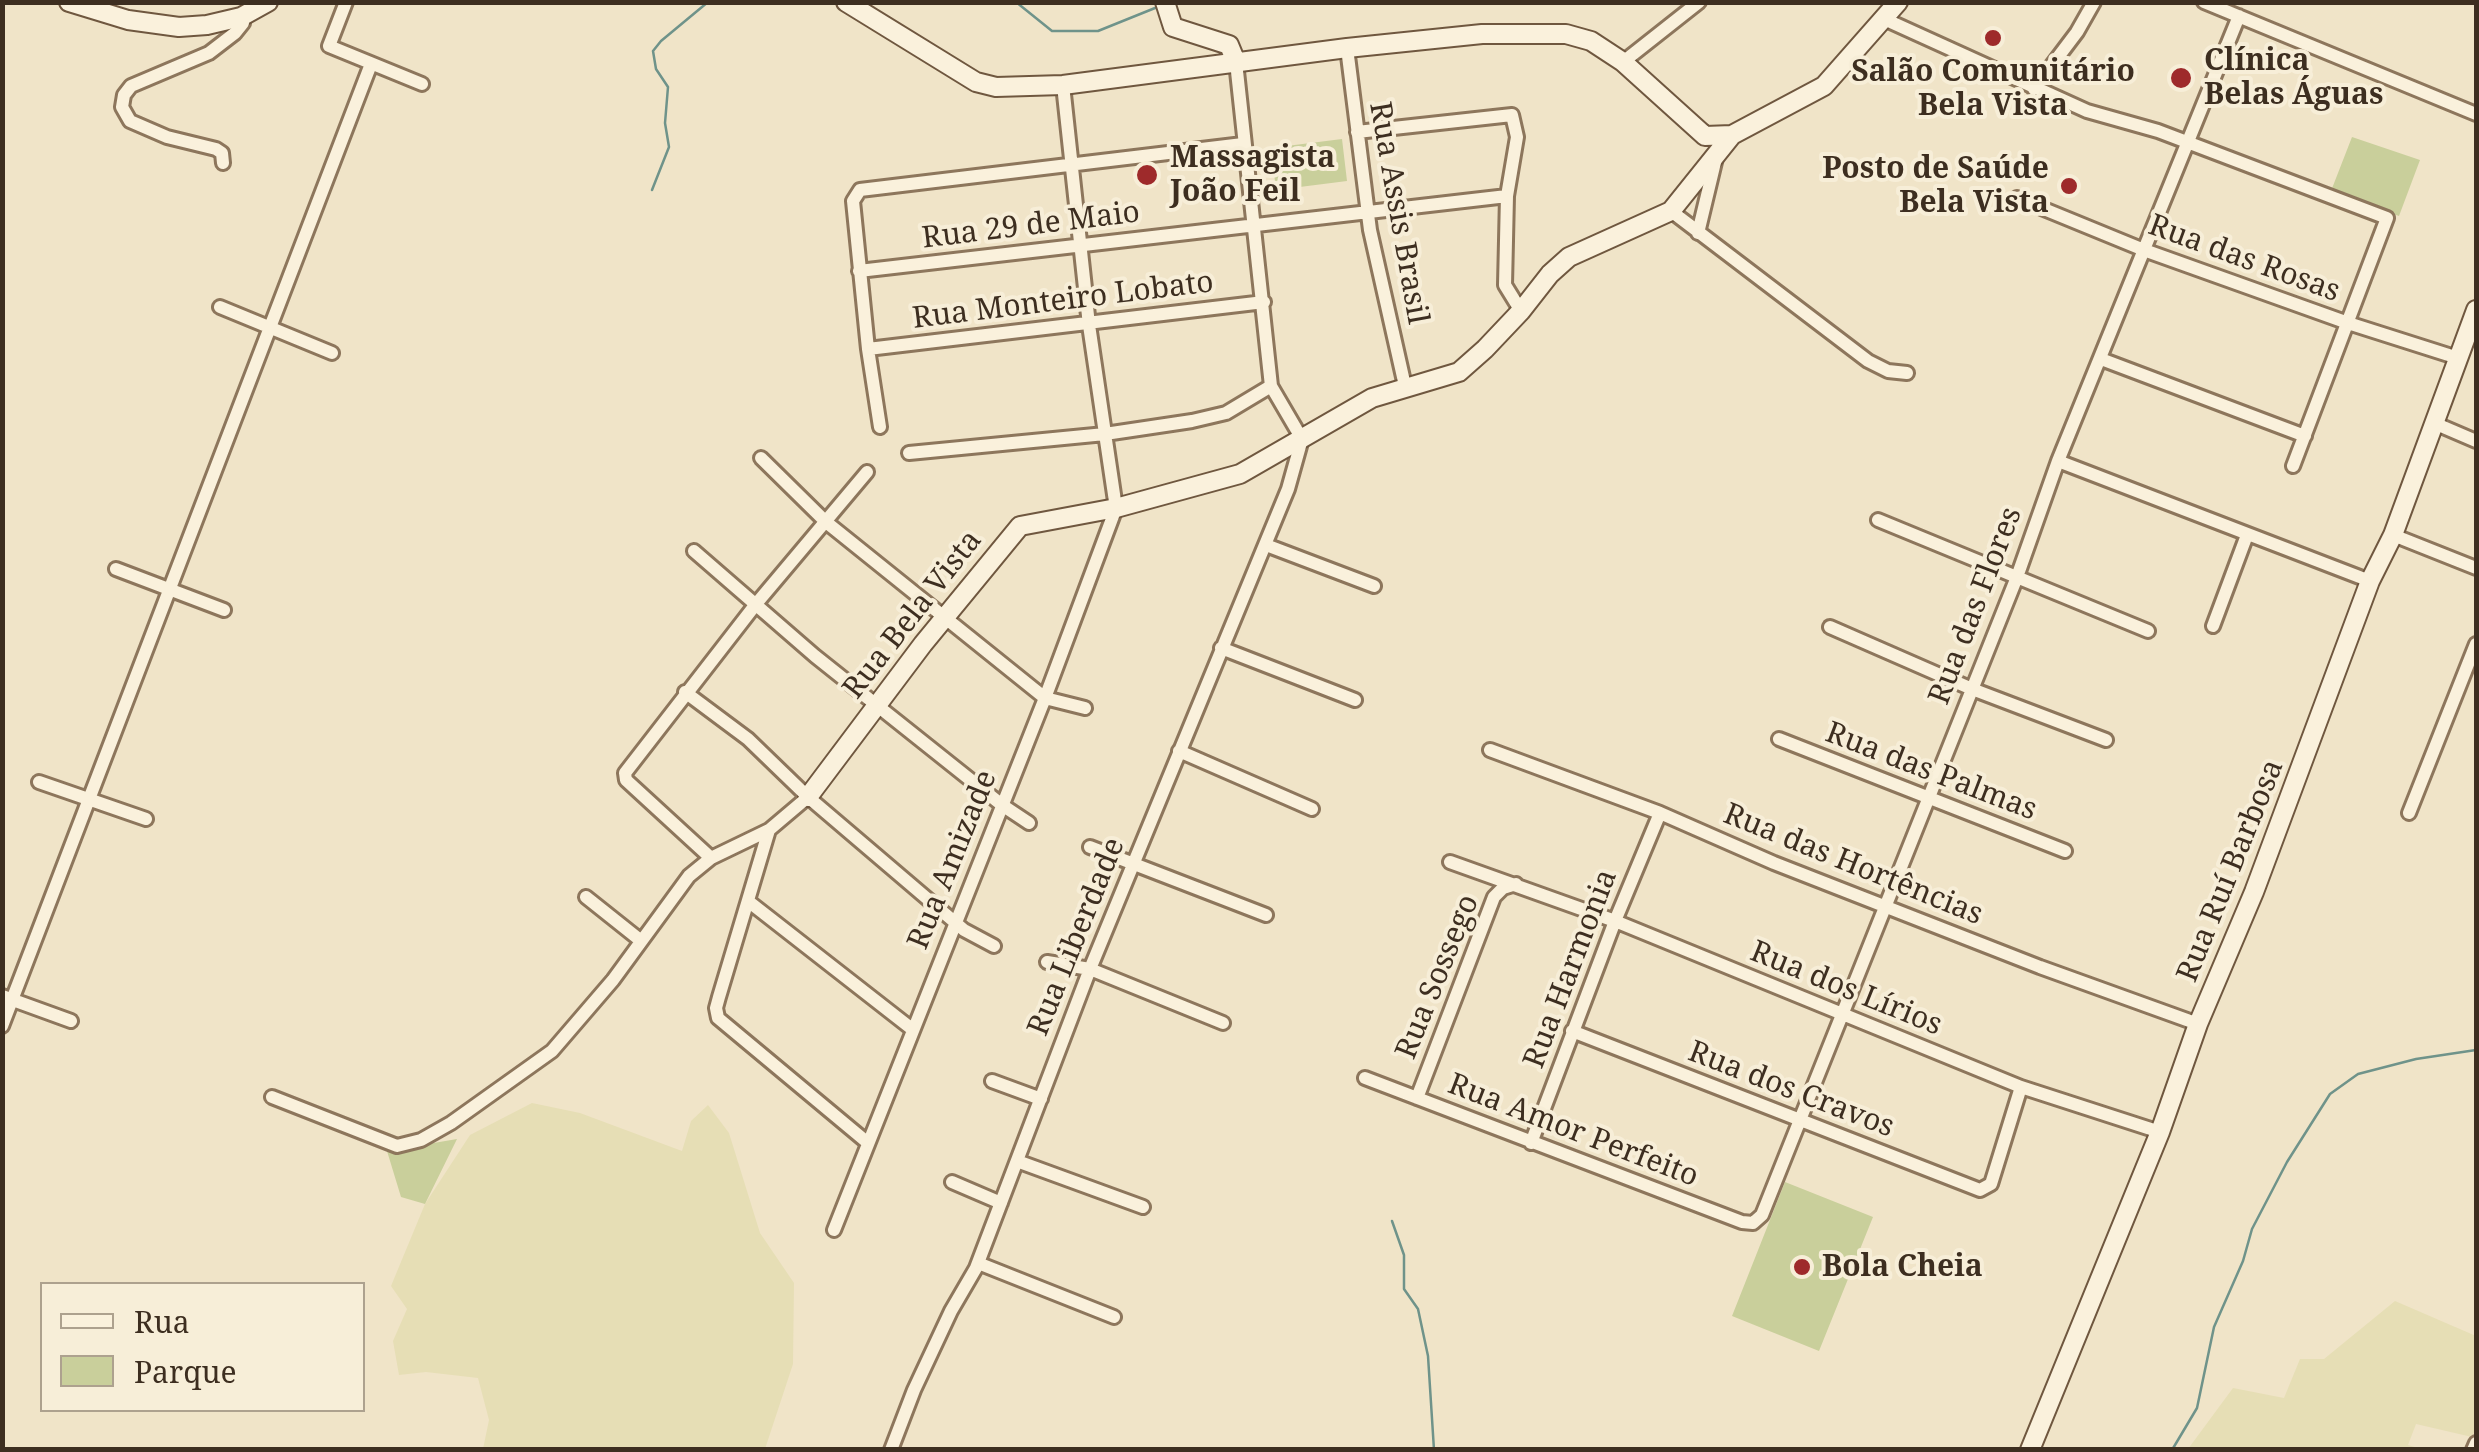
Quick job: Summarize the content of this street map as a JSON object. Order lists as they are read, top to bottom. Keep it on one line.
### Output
{"streets":{"main road":["Rua Bela Vista","Rua Ruí Barbosa"],"street":["Rua Assis Brasil","Rua 29 de Maio","Rua das Rosas","Rua Monteiro Lobato","Rua das Flores","Rua das Palmas","Rua Amizade","Rua das Hortências","Rua Liberdade","Rua Harmonia","Rua Sossego","Rua dos Lírios","Rua dos Cravos","Rua Amor Perfeito"]},"crossings":[["Rua Assis Brasil","Rua 29 de Maio"],["Rua Assis Brasil","Rua Bela Vista"],["Rua das Rosas","Rua das Flores"],["Rua das Rosas","Rua Ruí Barbosa"],["Rua das Flores","Rua das Palmas"],["Rua das Flores","Rua das Hortências"],["Rua das Flores","Rua dos Lírios"],["Rua das Flores","Rua dos Cravos"],["Rua das Flores","Rua Amor Perfeito"],["Rua Bela Vista","Rua Amizade"],["Rua Bela Vista","Rua Liberdade"],["Rua das Hortências","Rua Ruí Barbosa"],["Rua das Hortências","Rua Harmonia"],["Rua Ruí Barbosa","Rua dos Lírios"],["Rua Harmonia","Rua dos Lírios"],["Rua Harmonia","Rua dos Cravos"],["Rua Harmonia","Rua Amor Perfeito"],["Rua Sossego","Rua dos Lírios"],["Rua Sossego","Rua Amor Perfeito"],["Rua dos Lírios","Rua dos Cravos"]],"places":["Salão Comunitário Bela Vista","Clínica Belas Águas","Massagista João Feil","Posto de Saúde Bela Vista","Bola Cheia"],"legend":["Rua","Parque"]}
